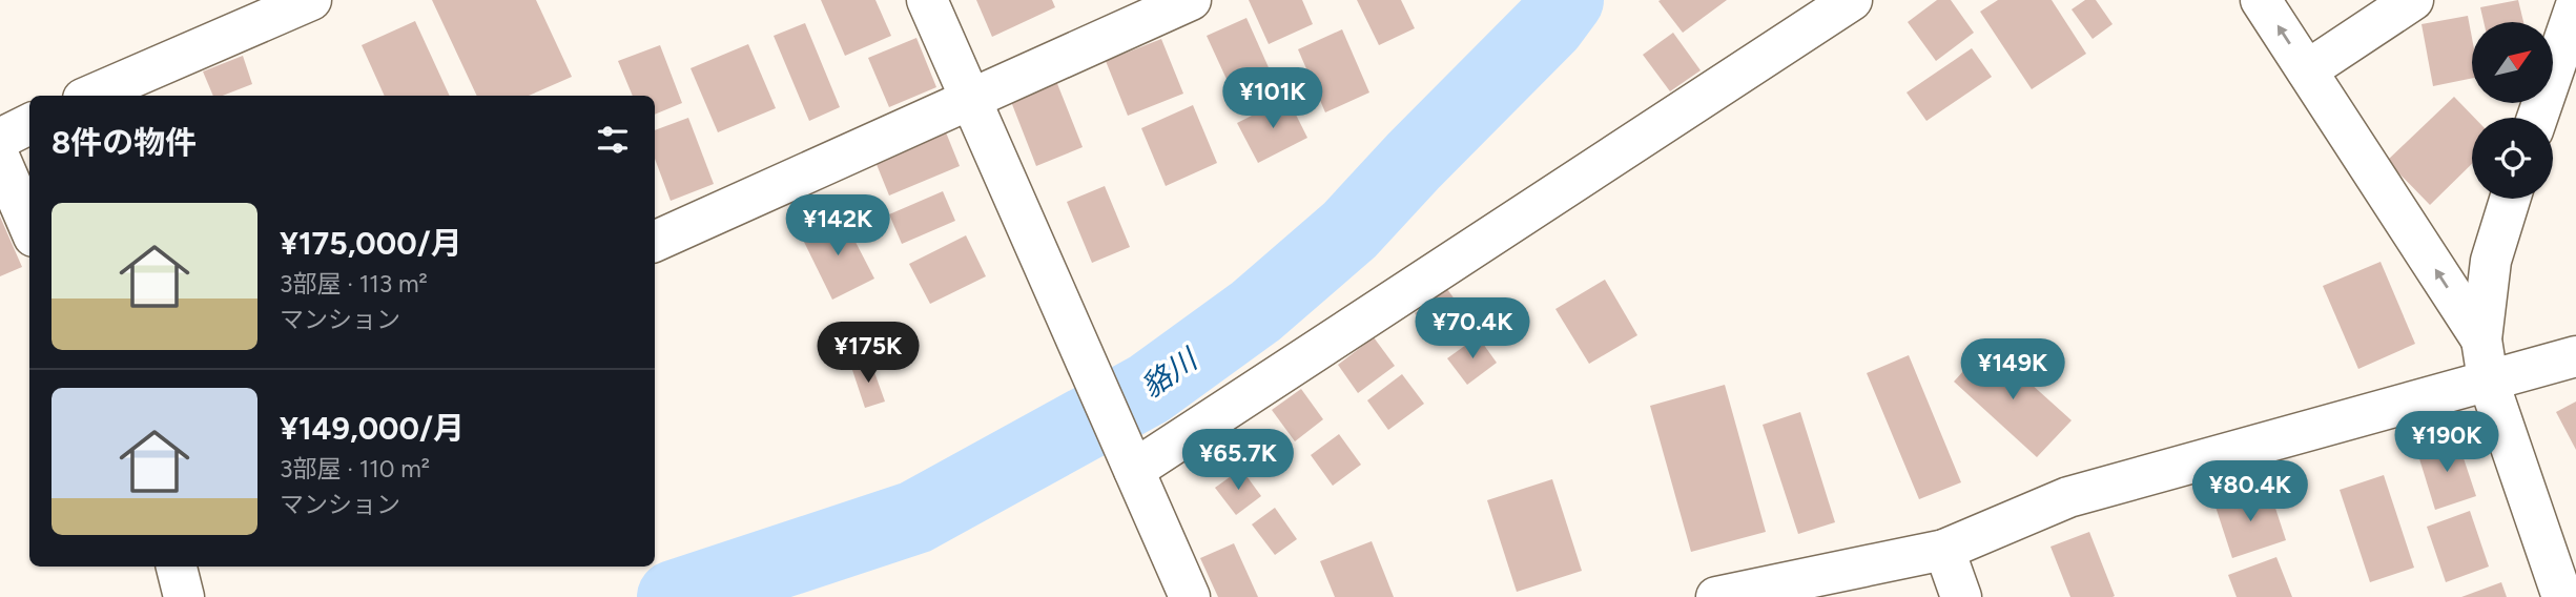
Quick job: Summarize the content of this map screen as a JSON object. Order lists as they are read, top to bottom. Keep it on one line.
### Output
{"water":["貉川"],"north":"top right","page":{"price":["¥101K","¥142K","¥70.4K","¥175K","¥149K","¥190K","¥65.7K","¥80.4K"],"heading":"8件の物件","list":[{"name":"¥175,000/月","note":"3部屋 · 113 m² · マンション"},{"name":"¥149,000/月","note":"3部屋 · 110 m² · マンション"}]}}
